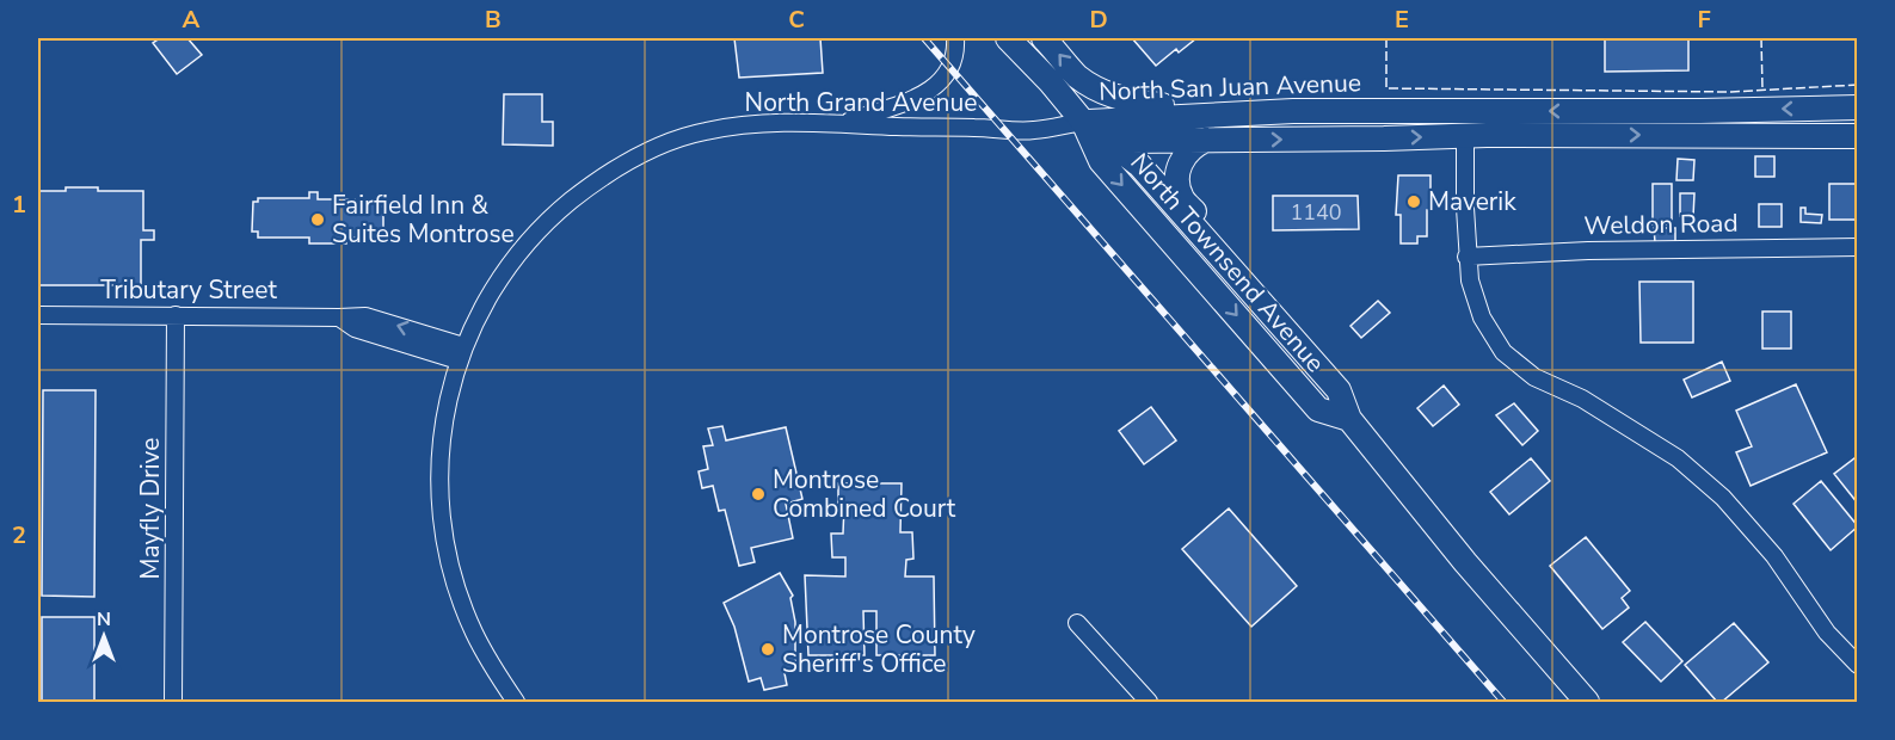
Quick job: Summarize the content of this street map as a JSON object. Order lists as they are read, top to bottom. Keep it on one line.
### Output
{"streets":{"highway":["North San Juan Avenue","North Townsend Avenue"],"street":["North Grand Avenue","Weldon Road","Tributary Street","Mayfly Drive"]},"crossings":[["North San Juan Avenue","North Grand Avenue"],["North San Juan Avenue","North Townsend Avenue"],["North Grand Avenue","North Townsend Avenue"],["North Grand Avenue","Tributary Street"],["Tributary Street","Mayfly Drive"]],"places":["Maverik","Fairfield Inn & Suites Montrose","Montrose Combined Court","Montrose County Sheriff's Office"],"house_numbers":["1140"],"north":"top","grid":{"columns":["A","B","C","D","E","F"],"rows":["1","2"]}}
